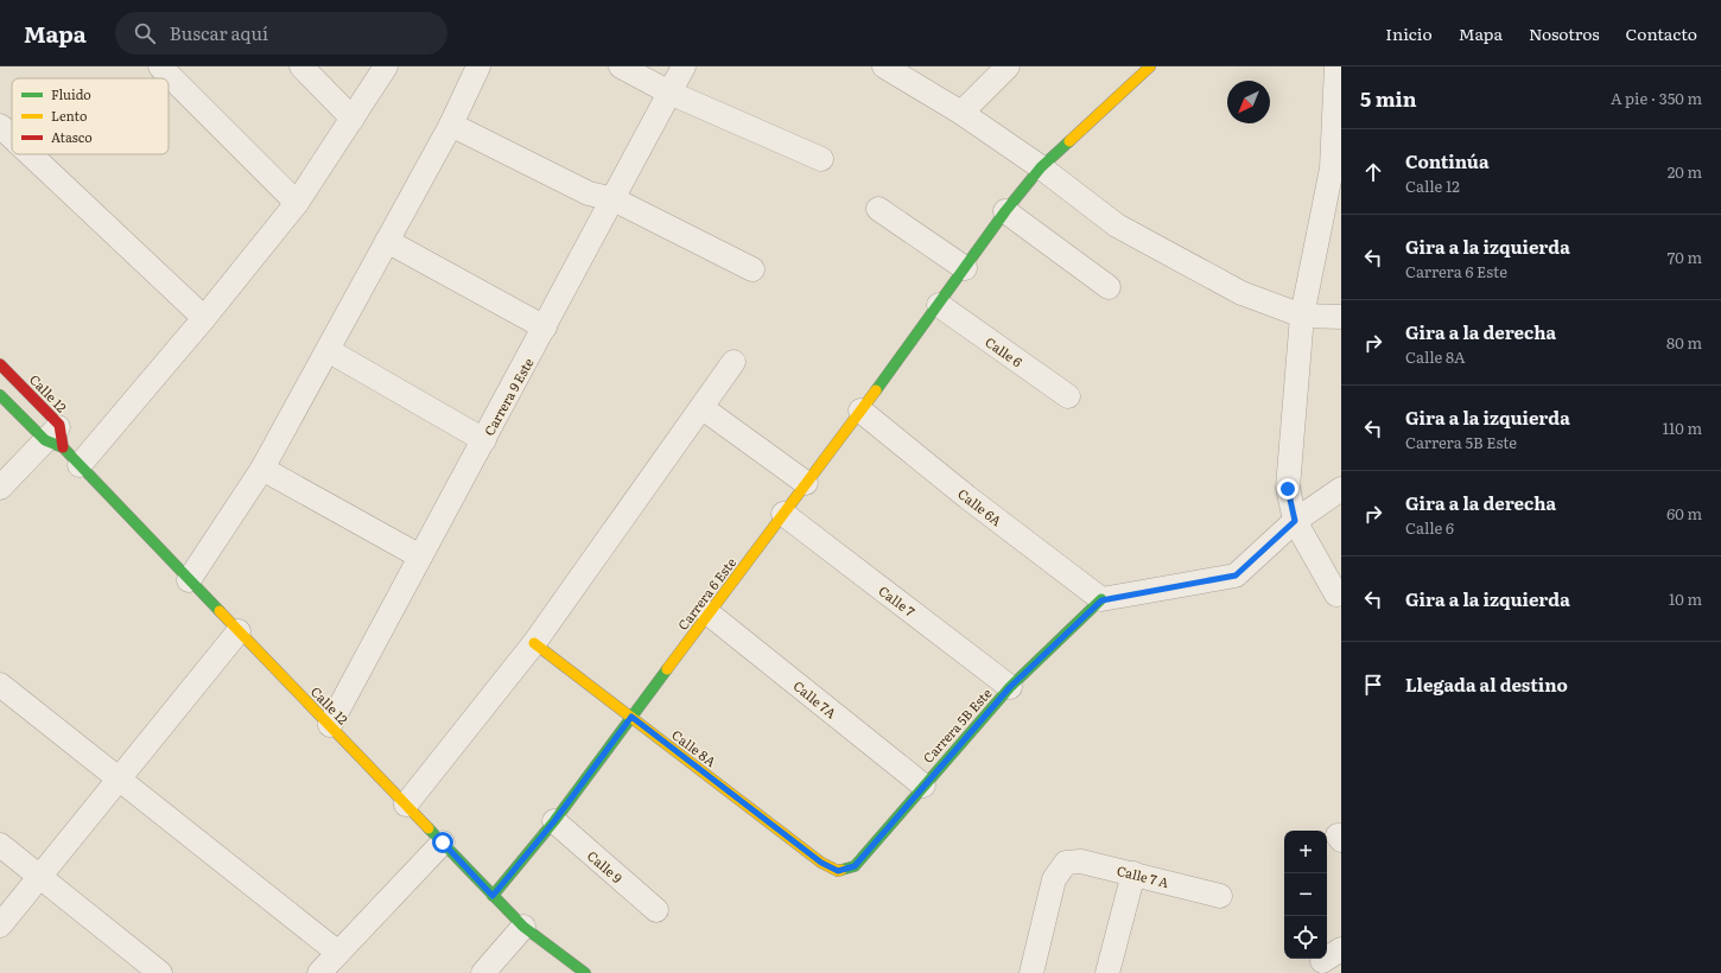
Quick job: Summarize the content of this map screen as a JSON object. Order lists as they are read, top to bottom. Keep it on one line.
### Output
{"streets":{"street":["Calle 6","Calle 12","Carrera 9 Este","Calle 6A","Carrera 6 Este","Calle 7","Calle 7A","Carrera 5B Este","Calle 8A","Calle 9","Calle 7 A"]},"crossings":[["Calle 6","Carrera 6 Este"],["Calle 12","Carrera 9 Este"],["Calle 12","Carrera 6 Este"],["Calle 6A","Carrera 6 Este"],["Calle 6A","Carrera 5B Este"],["Carrera 6 Este","Calle 7"],["Carrera 6 Este","Calle 7A"],["Carrera 6 Este","Calle 8A"],["Carrera 6 Este","Calle 9"],["Calle 7","Carrera 5B Este"],["Calle 7A","Carrera 5B Este"],["Carrera 5B Este","Calle 8A"]],"legend":["Fluido","Lento","Atasco"],"north":"bottom left","page":{"header":"Mapa","search":"Buscar aquí","nav":["Inicio","Mapa","Nosotros","Contacto"],"heading":["5 min","A pie · 350 m"],"list":[["Continúa","Calle 12","20 m"],["Gira a la izquierda","Carrera 6 Este","70 m"],["Gira a la derecha","Calle 8A","80 m"],["Gira a la izquierda","Carrera 5B Este","110 m"],["Gira a la derecha","Calle 6","60 m"],["Gira a la izquierda","10 m"],"Llegada al destino"],"map_buttons":["+","−"]}}
